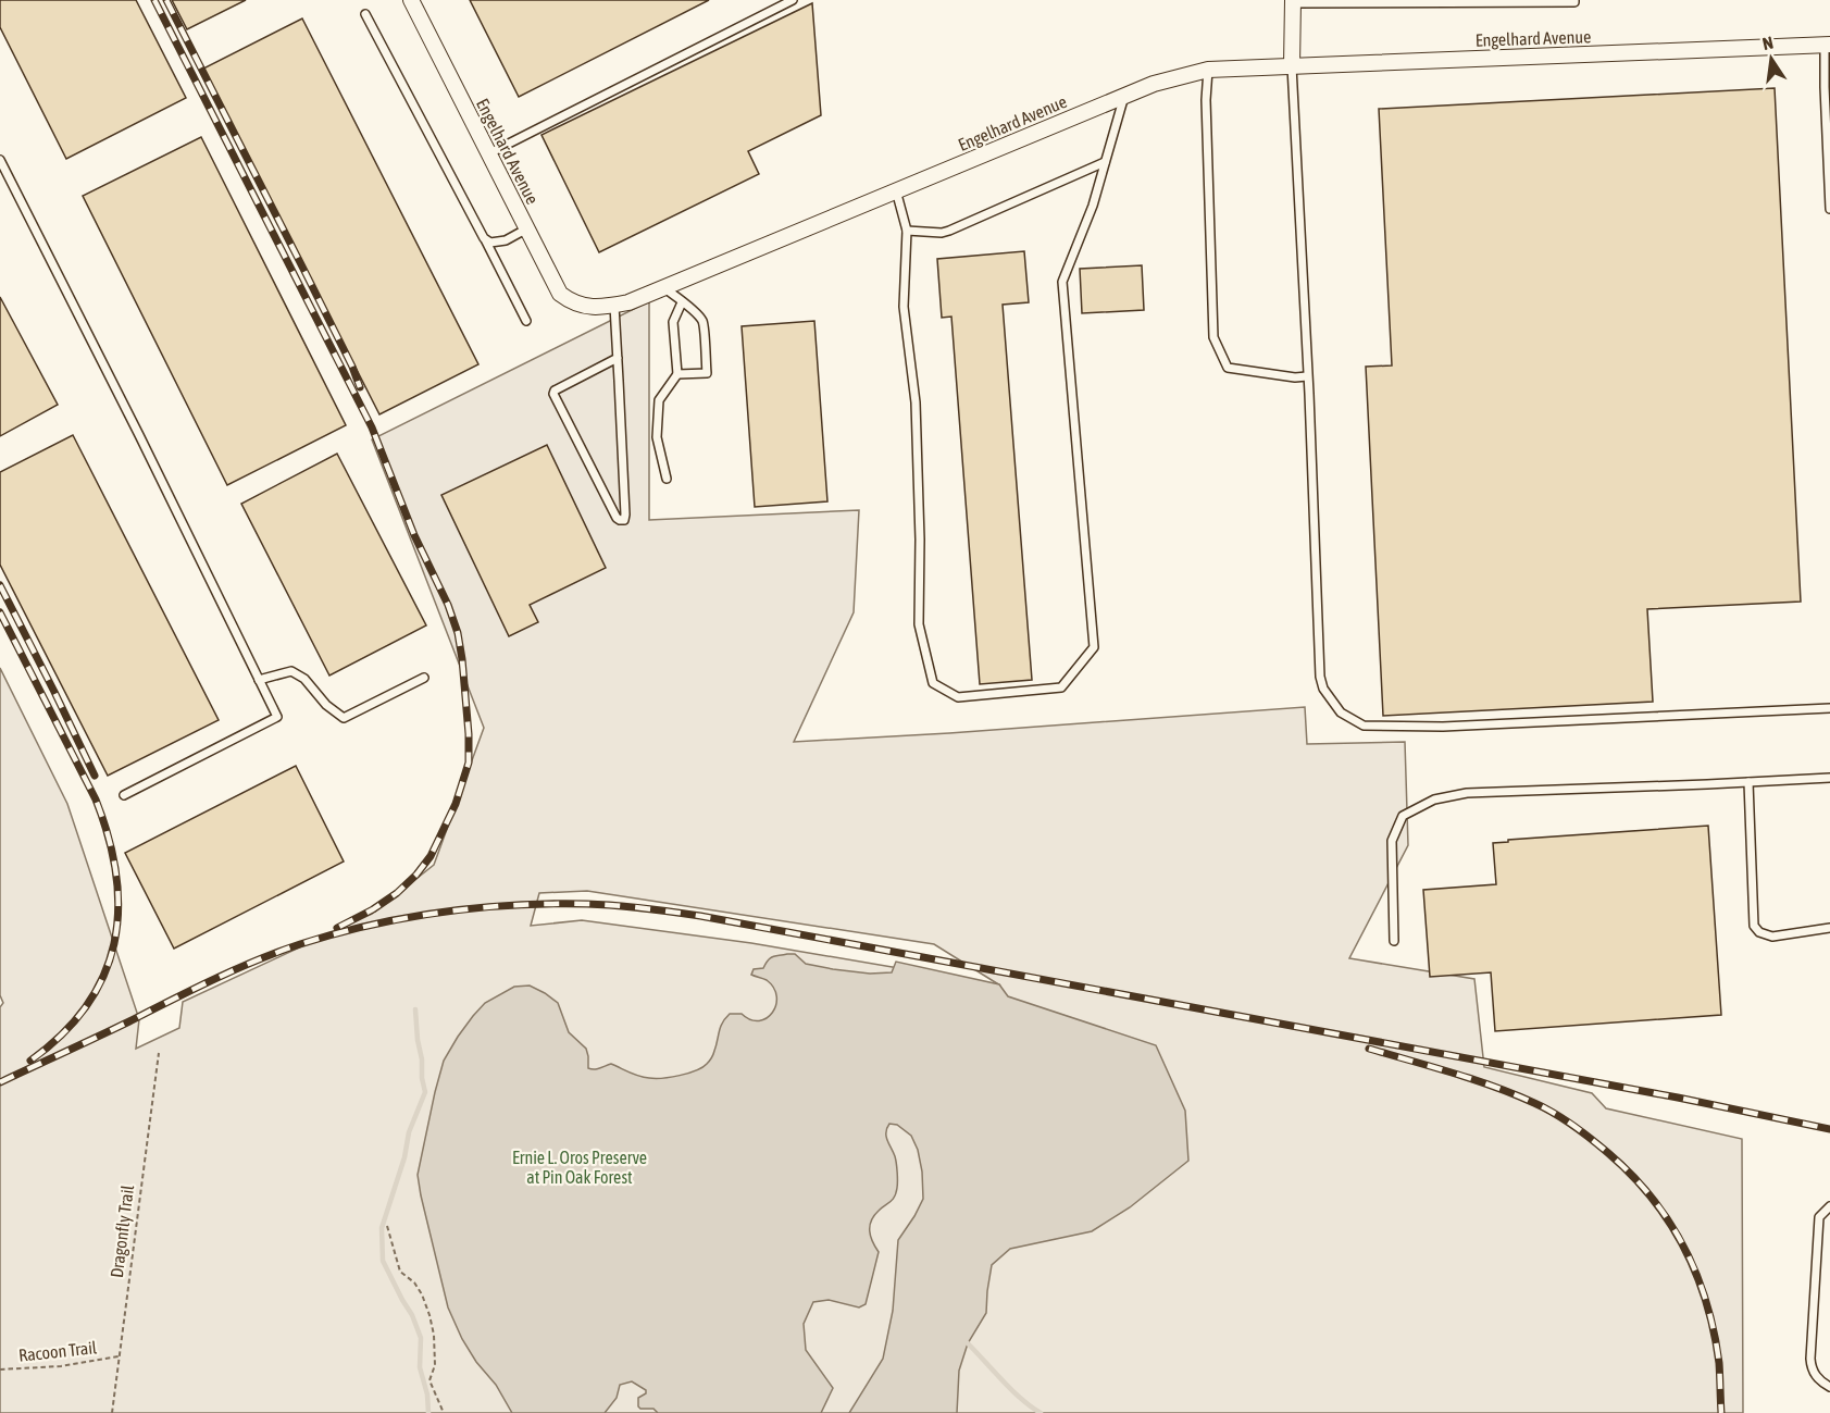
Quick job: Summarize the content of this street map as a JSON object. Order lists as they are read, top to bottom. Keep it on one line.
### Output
{"streets":{"street":["Engelhard Avenue"],"path":["Dragonfly Trail","Racoon Trail"]},"crossings":[["Dragonfly Trail","Racoon Trail"]],"parks":["Ernie L. Oros Preserve at Pin Oak Forest"],"north":"top"}
